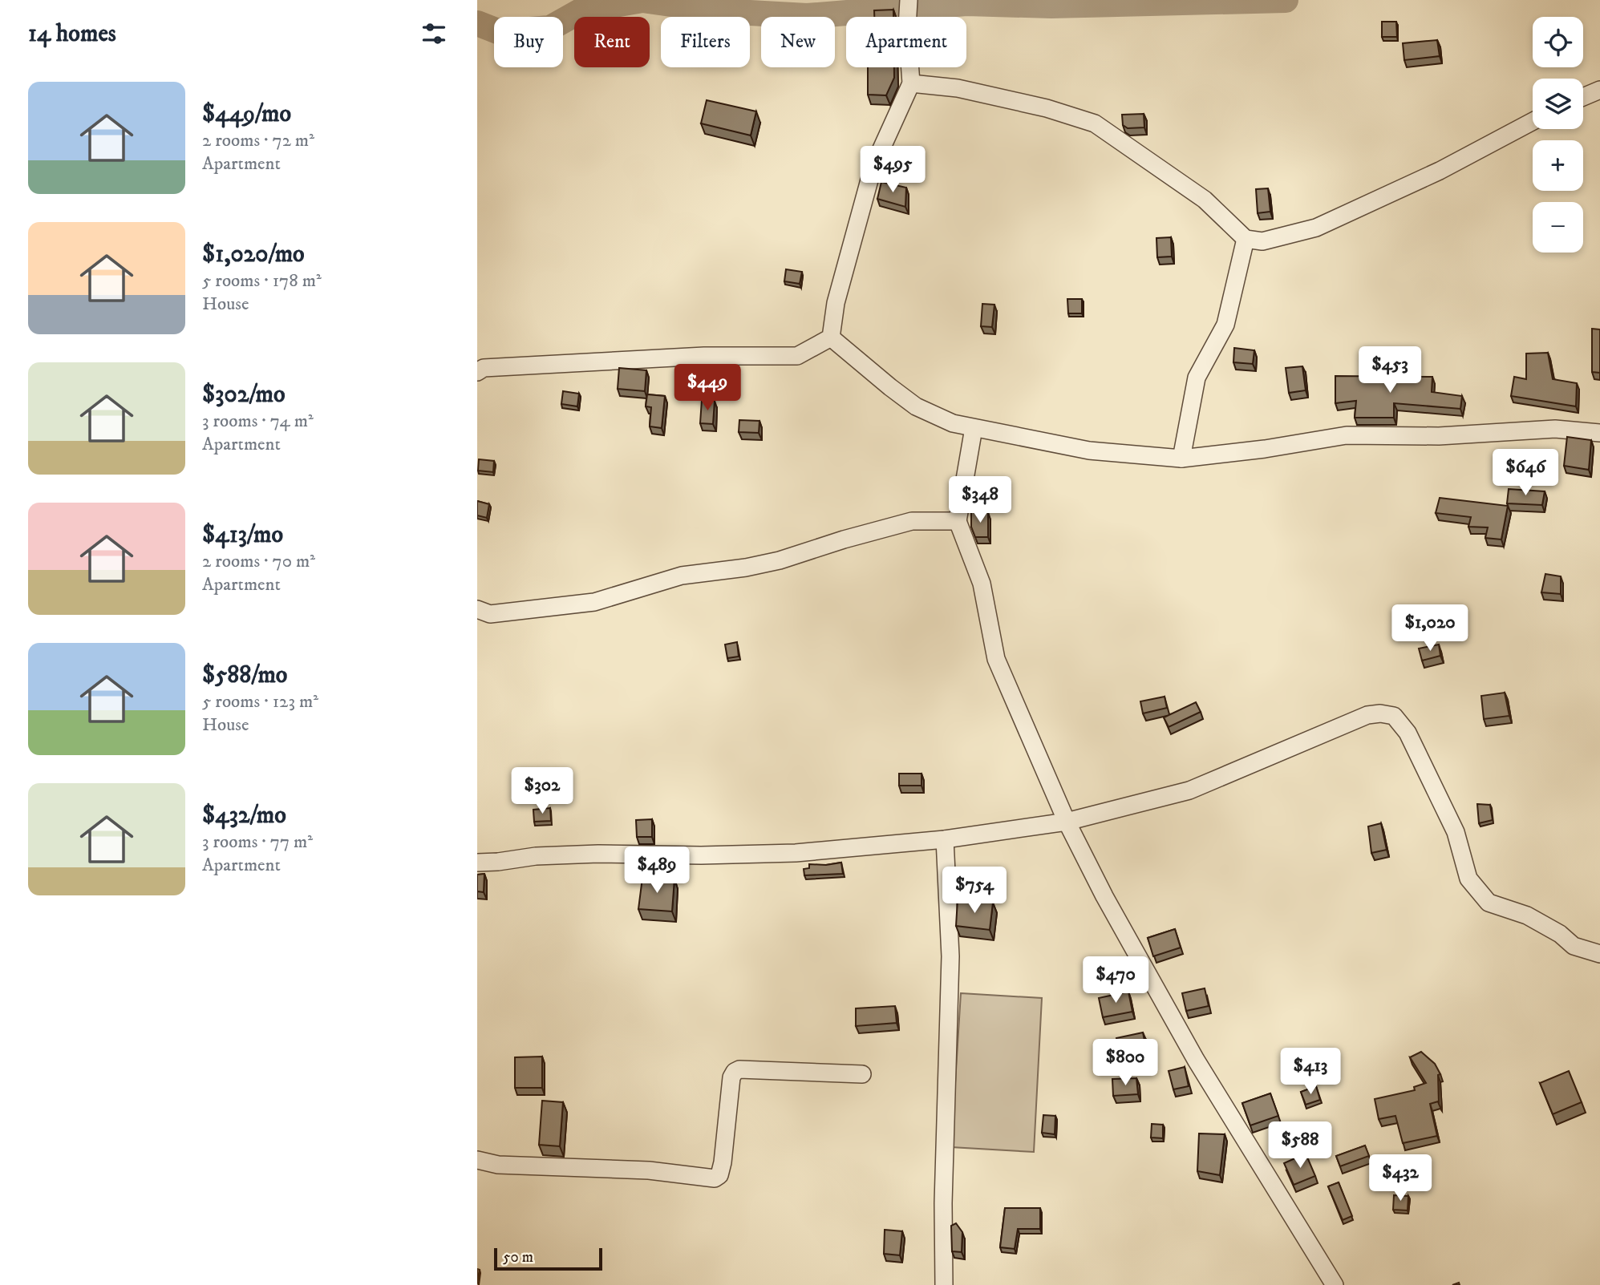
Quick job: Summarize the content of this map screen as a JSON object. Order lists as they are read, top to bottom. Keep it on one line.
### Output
{"scale_bar":"50 m","page":{"heading":"14 homes","map_buttons":["+","−"],"chip":["Buy","Rent","Filters","New","Apartment"],"list":[{"name":"$449/mo","note":"2 rooms · 72 m² · Apartment"},{"name":"$1,020/mo","note":"5 rooms · 178 m² · House"},{"name":"$302/mo","note":"3 rooms · 74 m² · Apartment"},{"name":"$413/mo","note":"2 rooms · 70 m² · Apartment"},{"name":"$588/mo","note":"5 rooms · 123 m² · House"},{"name":"$432/mo","note":"3 rooms · 77 m² · Apartment"}],"price":["$495","$453","$449","$646","$348","$1,020","$302","$489","$754","$470","$800","$413","$588","$432"],"scale":"50 m"}}
